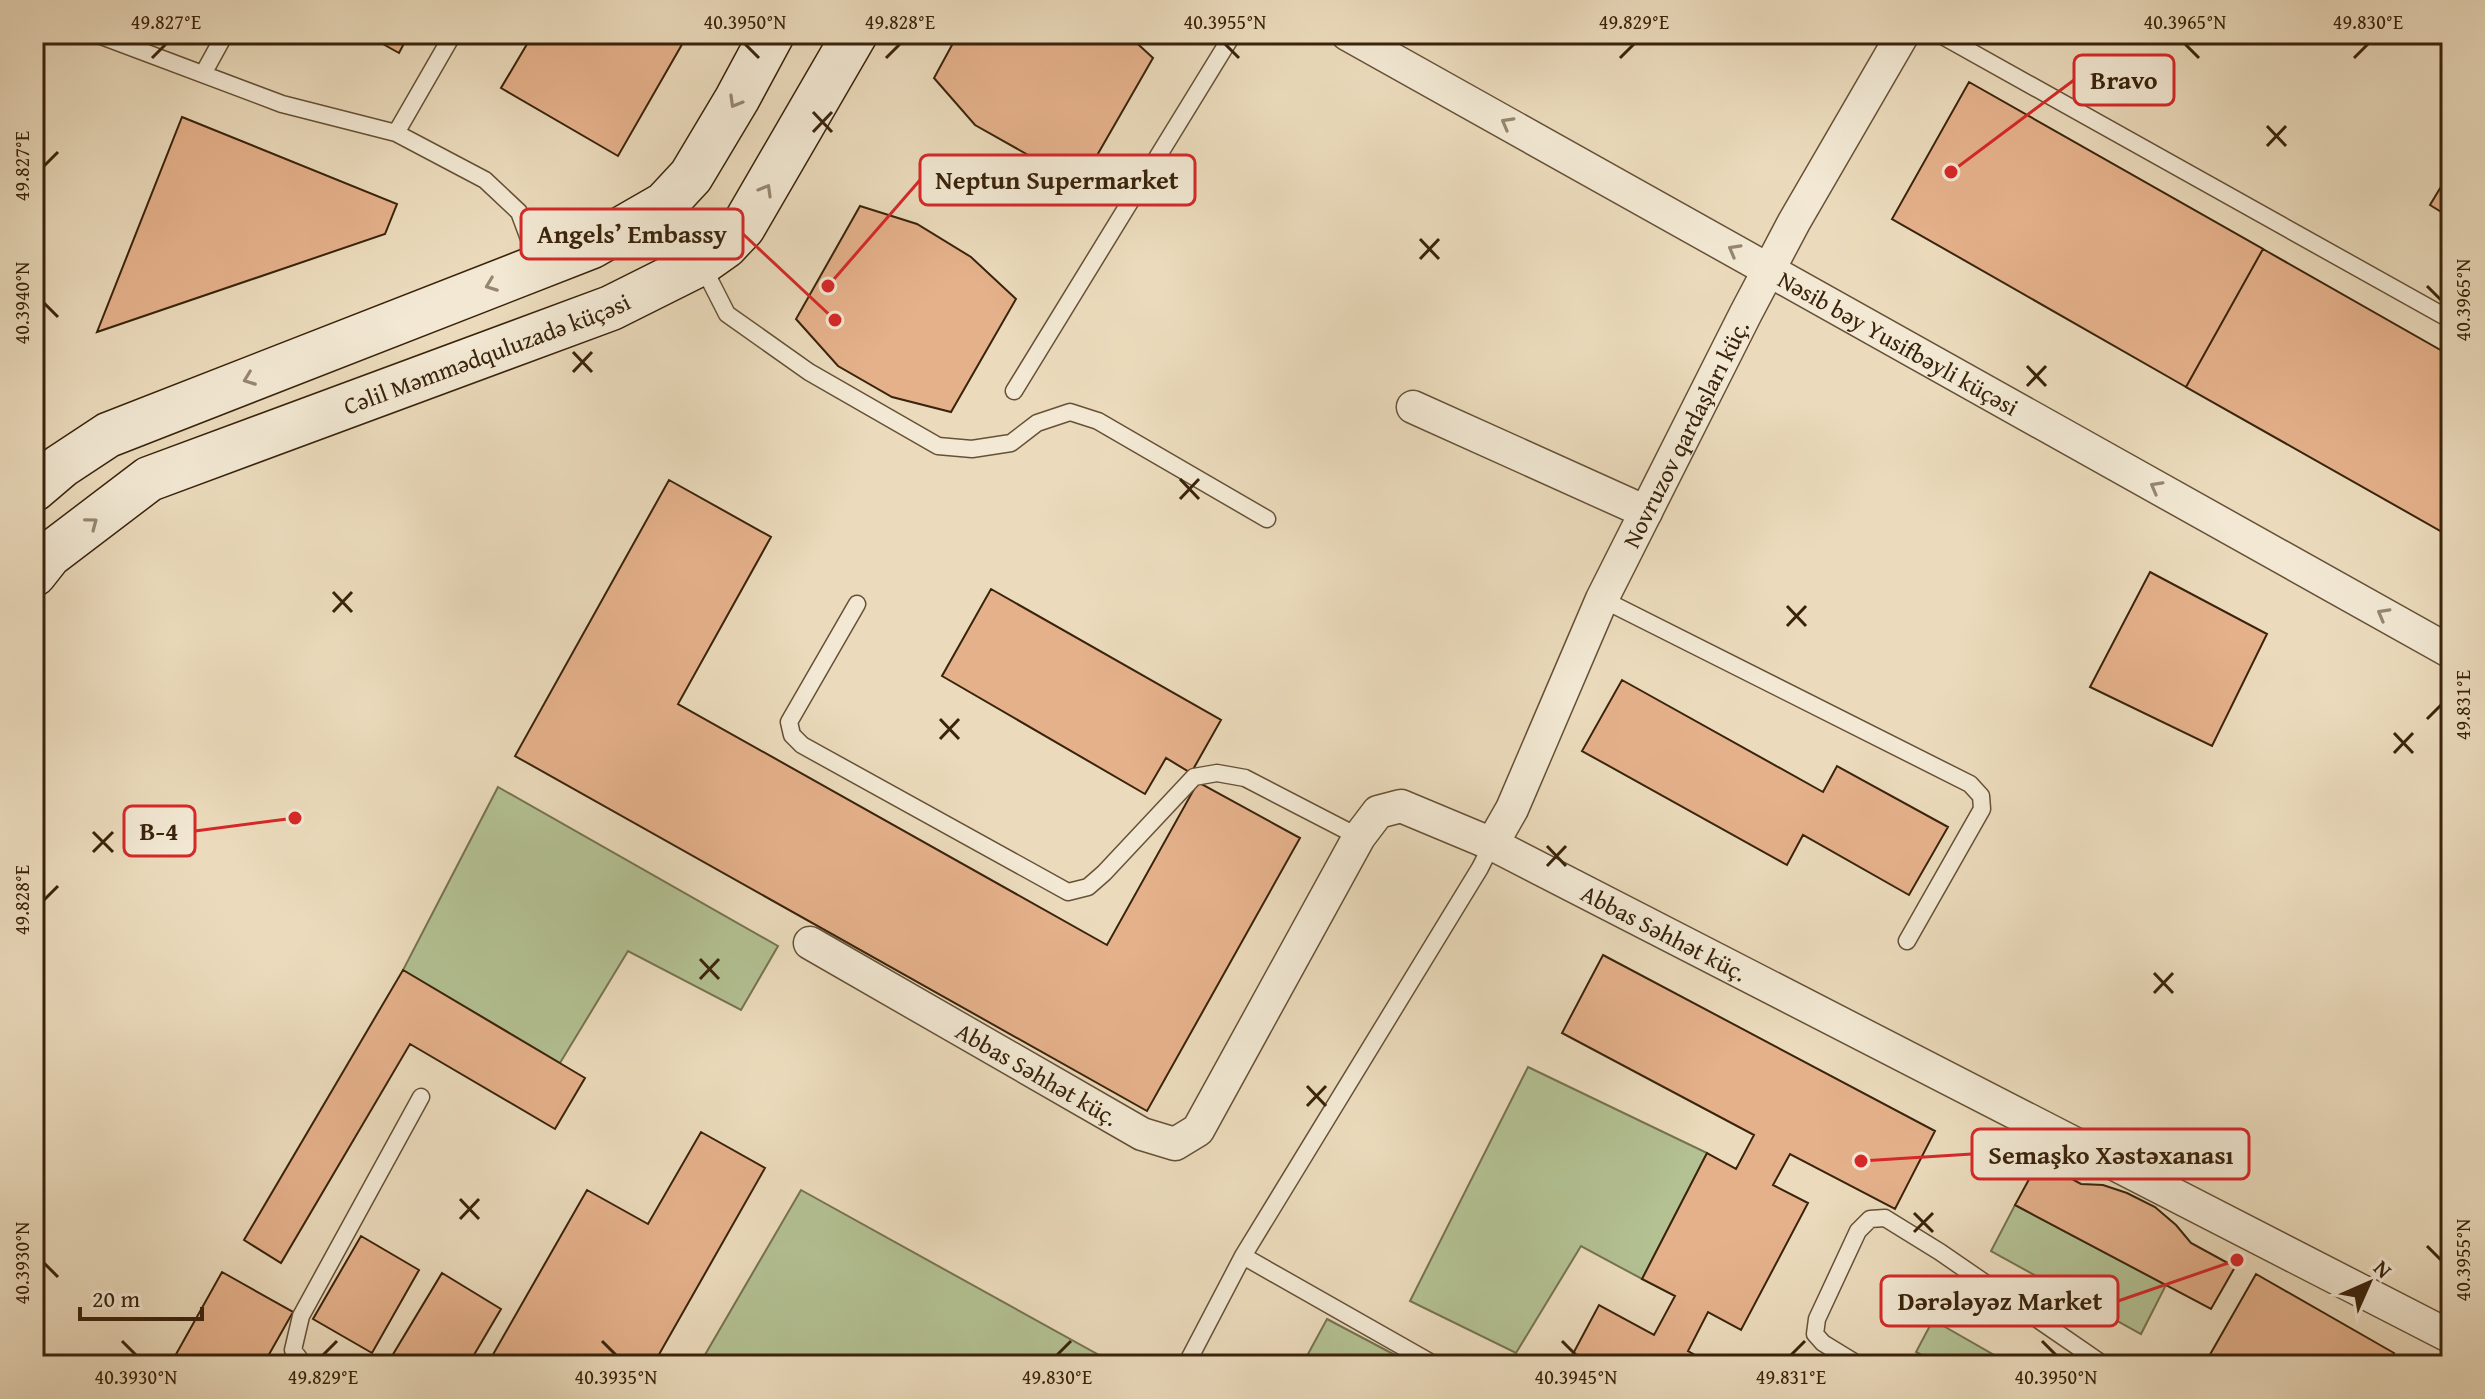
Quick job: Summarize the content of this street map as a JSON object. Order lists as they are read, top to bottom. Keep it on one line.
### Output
{"streets":{"main road":["Cəlil Məmmədquluzadə küçəsi"],"street":["Nəsib bəy Yusifbəyli küçəsi","Novruzov qardaşları küç.","Abbas Səhhət küç."]},"crossings":[["Nəsib bəy Yusifbəyli küçəsi","Novruzov qardaşları küç."],["Novruzov qardaşları küç.","Abbas Səhhət küç."]],"one_way":["Nəsib bəy Yusifbəyli küçəsi"],"places":["Bravo","Neptun Supermarket","Angels’ Embassy","B-4","Semaşko Xəstəxanası","Dərələyəz Market"],"scale_bar":"20 m","north":"top right","coordinates":["49.827°E","40.3950°N","49.828°E","40.3955°N","49.829°E","40.3965°N","49.830°E","40.3940°N","49.831°E","40.3930°N","40.3935°N","40.3945°N"]}
